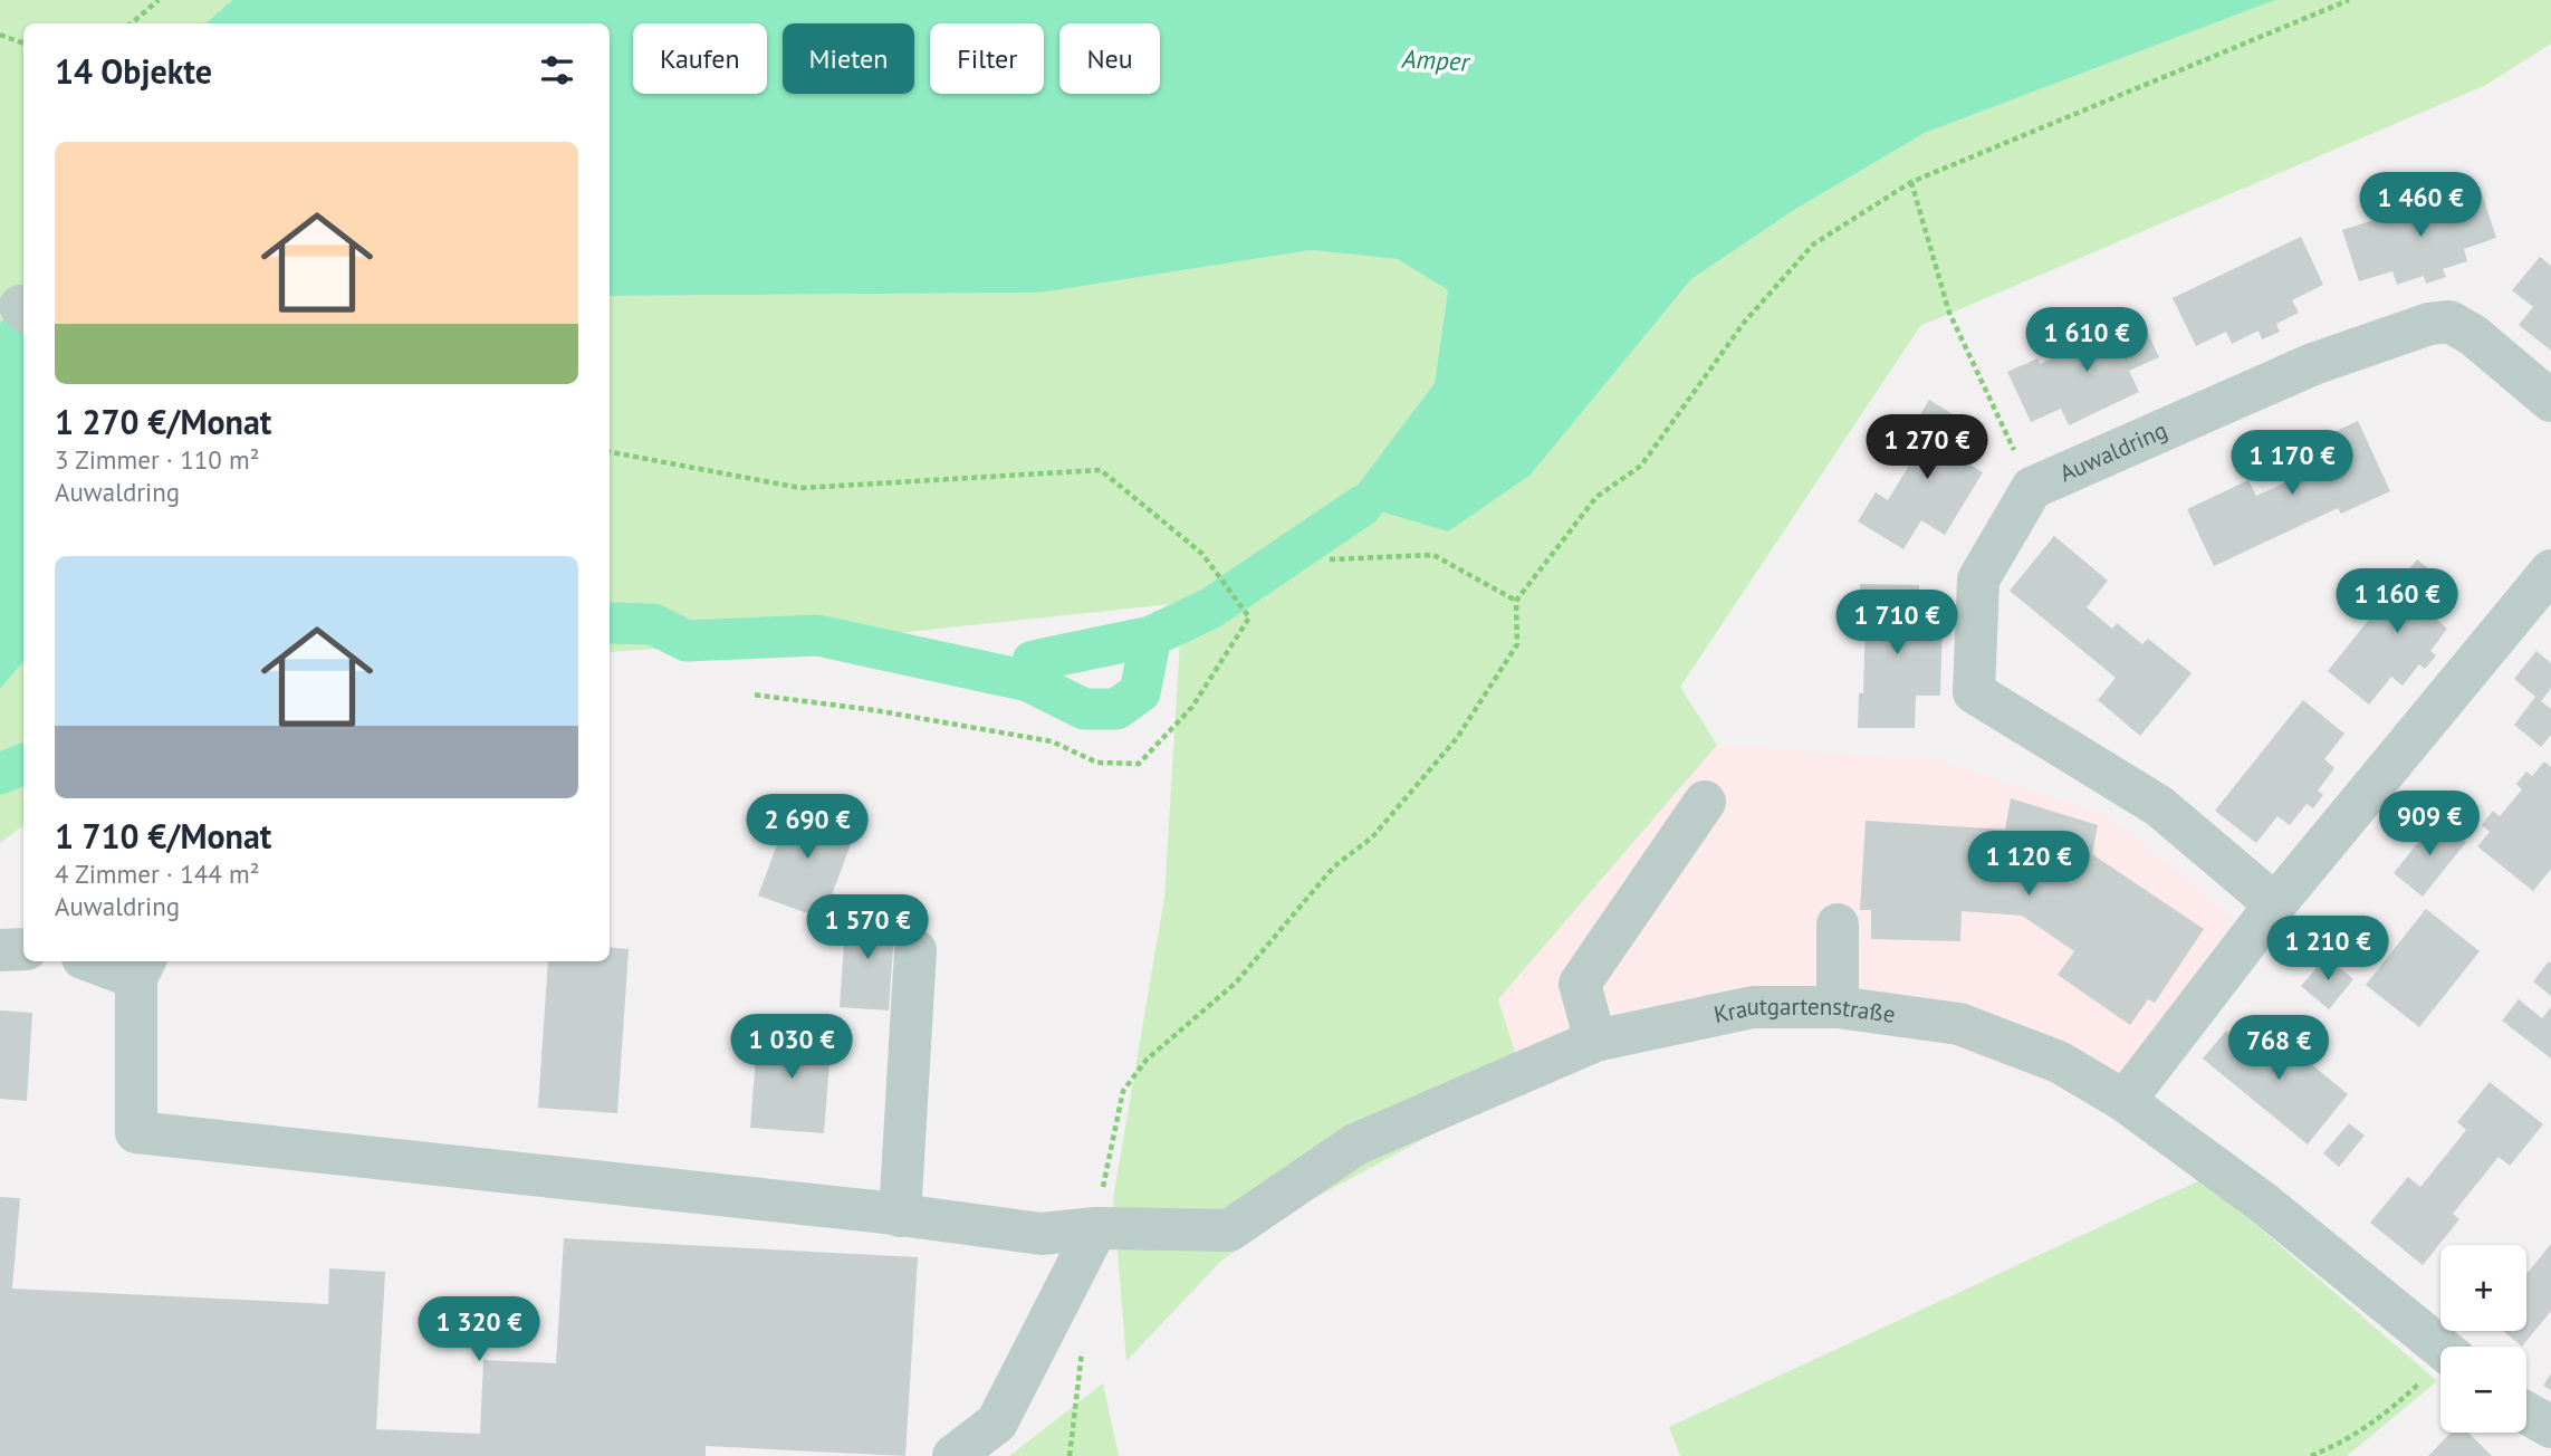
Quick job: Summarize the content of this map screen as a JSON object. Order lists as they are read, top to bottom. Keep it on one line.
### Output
{"streets":{"street":["Auwaldring","Krautgartenstraße"]},"water":["Amper"],"page":{"chip":["Kaufen","Mieten","Filter","Neu"],"heading":"14 Objekte","list":[{"name":"1 270 €/Monat","note":"3 Zimmer · 110 m² · Auwaldring"},{"name":"1 710 €/Monat","note":"4 Zimmer · 144 m² · Auwaldring"}],"price":["1 460 €","1 610 €","1 270 €","1 170 €","1 160 €","1 710 €","909 €","2 690 €","1 120 €","1 570 €","1 210 €","1 030 €","768 €","1 320 €"],"map_buttons":["+","−"]}}
